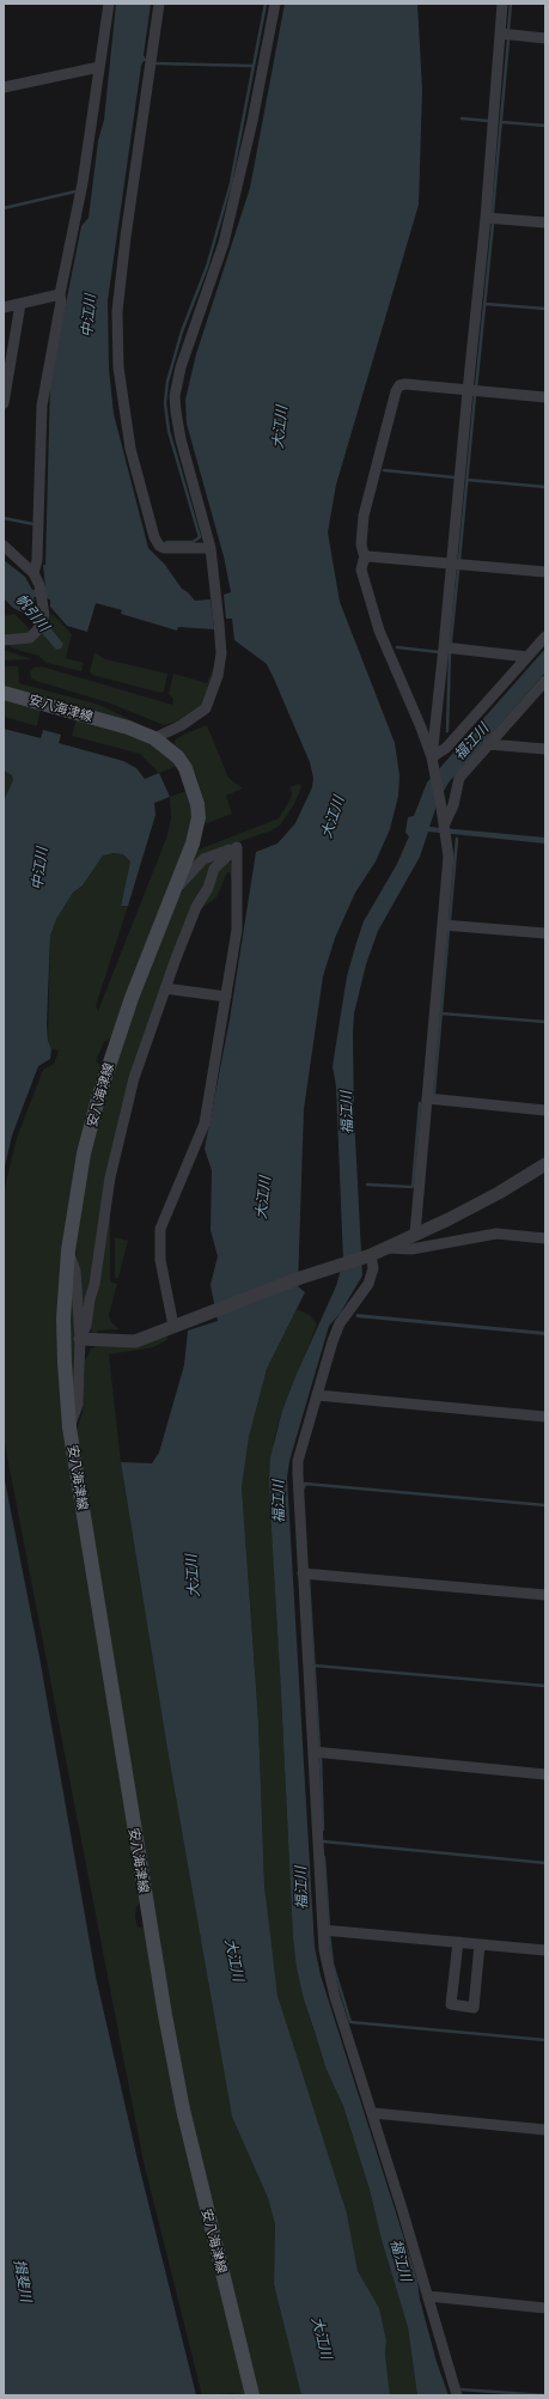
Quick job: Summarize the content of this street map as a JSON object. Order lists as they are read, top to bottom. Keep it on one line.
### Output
{"streets":{"main road":["安八海津線"]},"water":["中江川","大江川","帆引川","福江川","揖斐川"]}
